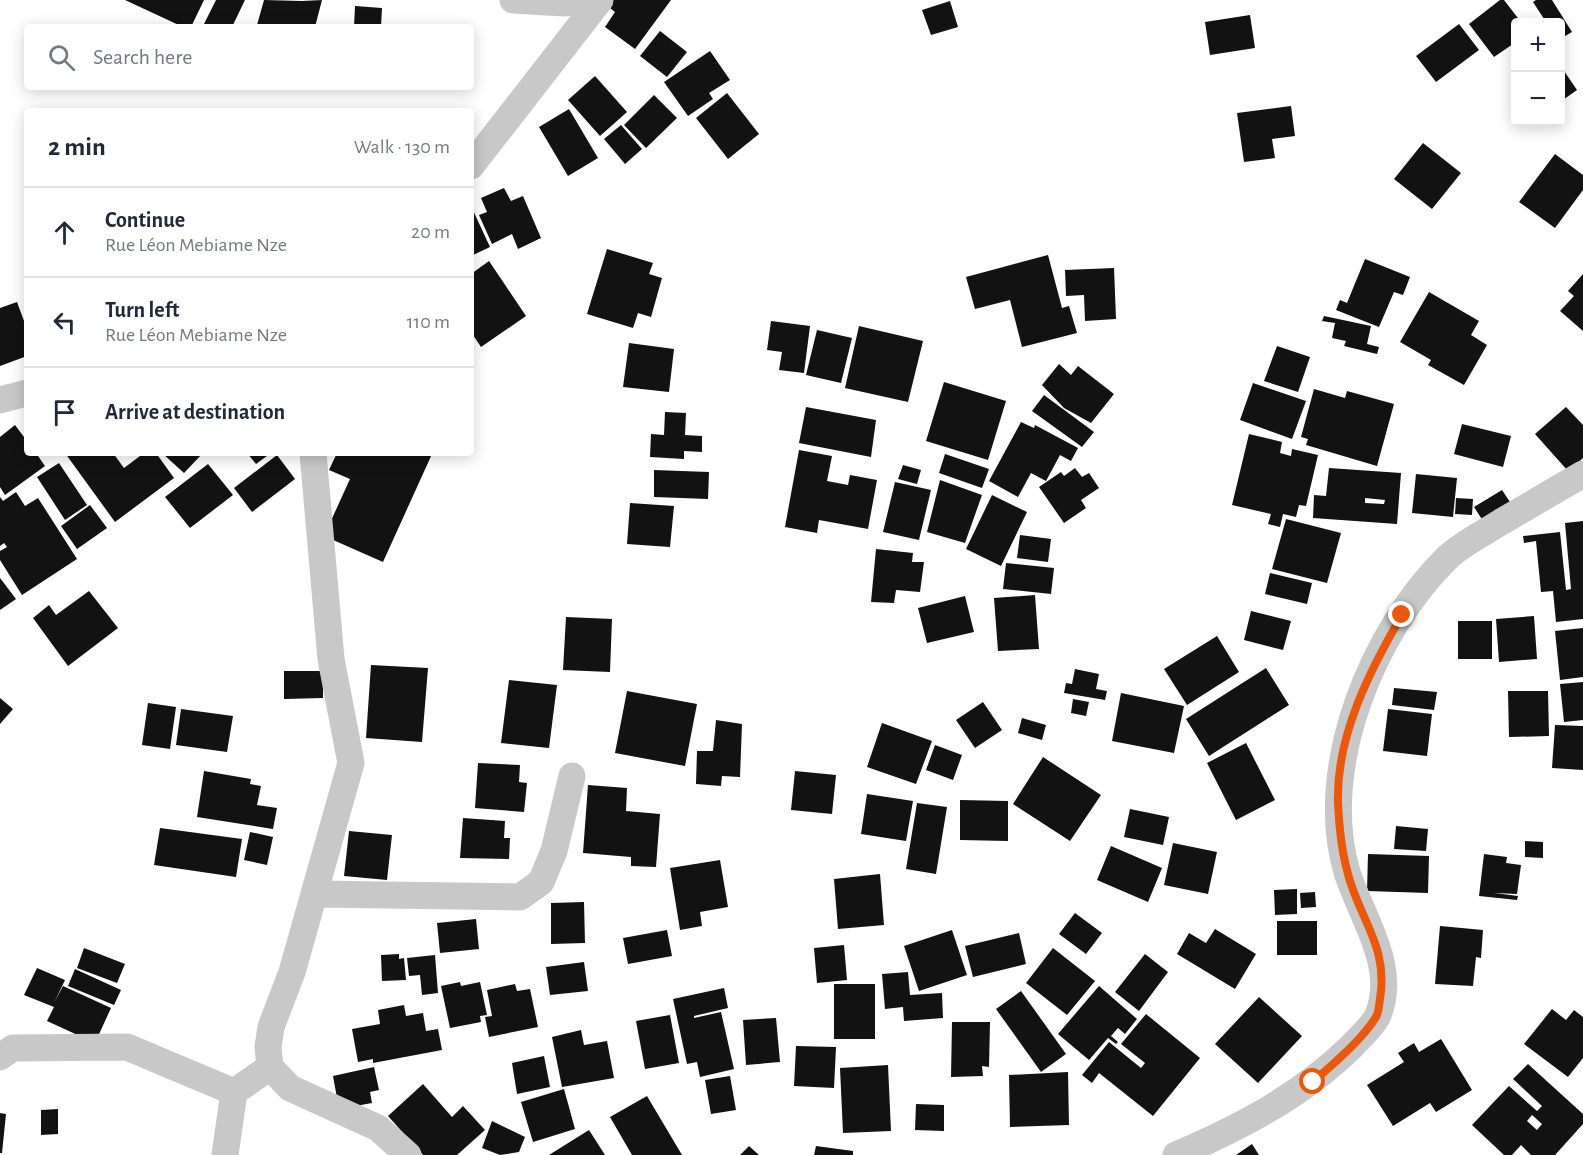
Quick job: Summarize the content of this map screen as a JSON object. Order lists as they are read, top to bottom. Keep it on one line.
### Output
{"page":{"map_buttons":["+","−"],"search":"Search here","heading":["2 min","Walk · 130 m"],"list":[["Continue","Rue Léon Mebiame Nze","20 m"],["Turn left","Rue Léon Mebiame Nze","110 m"],"Arrive at destination"]}}
